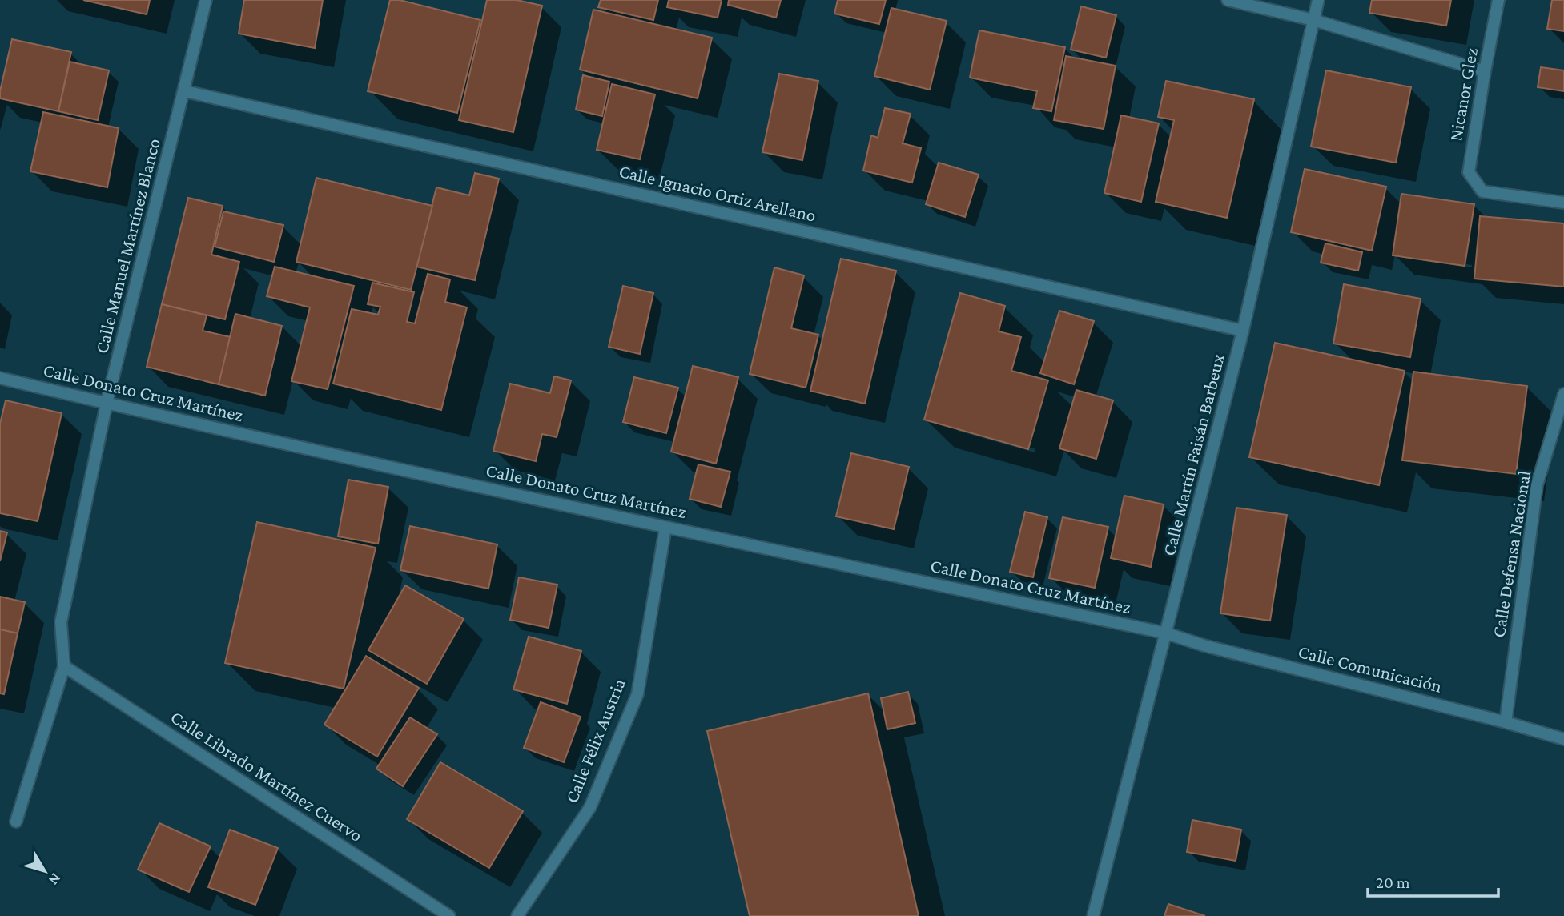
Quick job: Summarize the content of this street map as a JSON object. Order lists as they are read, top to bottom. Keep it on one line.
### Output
{"streets":{"street":["Nicanor Glez","Calle Ignacio Ortiz Arellano","Calle Manuel Martínez Blanco","Calle Donato Cruz Martínez","Calle Martín Faisán Barbeux","Calle Defensa Nacional","Calle Comunicación","Calle Félix Austria","Calle Librado Martínez Cuervo"]},"crossings":[["Calle Ignacio Ortiz Arellano","Calle Manuel Martínez Blanco"],["Calle Ignacio Ortiz Arellano","Calle Martín Faisán Barbeux"],["Calle Manuel Martínez Blanco","Calle Donato Cruz Martínez"],["Calle Manuel Martínez Blanco","Calle Librado Martínez Cuervo"],["Calle Donato Cruz Martínez","Calle Martín Faisán Barbeux"],["Calle Donato Cruz Martínez","Calle Comunicación"],["Calle Donato Cruz Martínez","Calle Félix Austria"],["Calle Martín Faisán Barbeux","Calle Comunicación"],["Calle Defensa Nacional","Calle Comunicación"]],"scale_bar":"20 m","north":"bottom right"}
